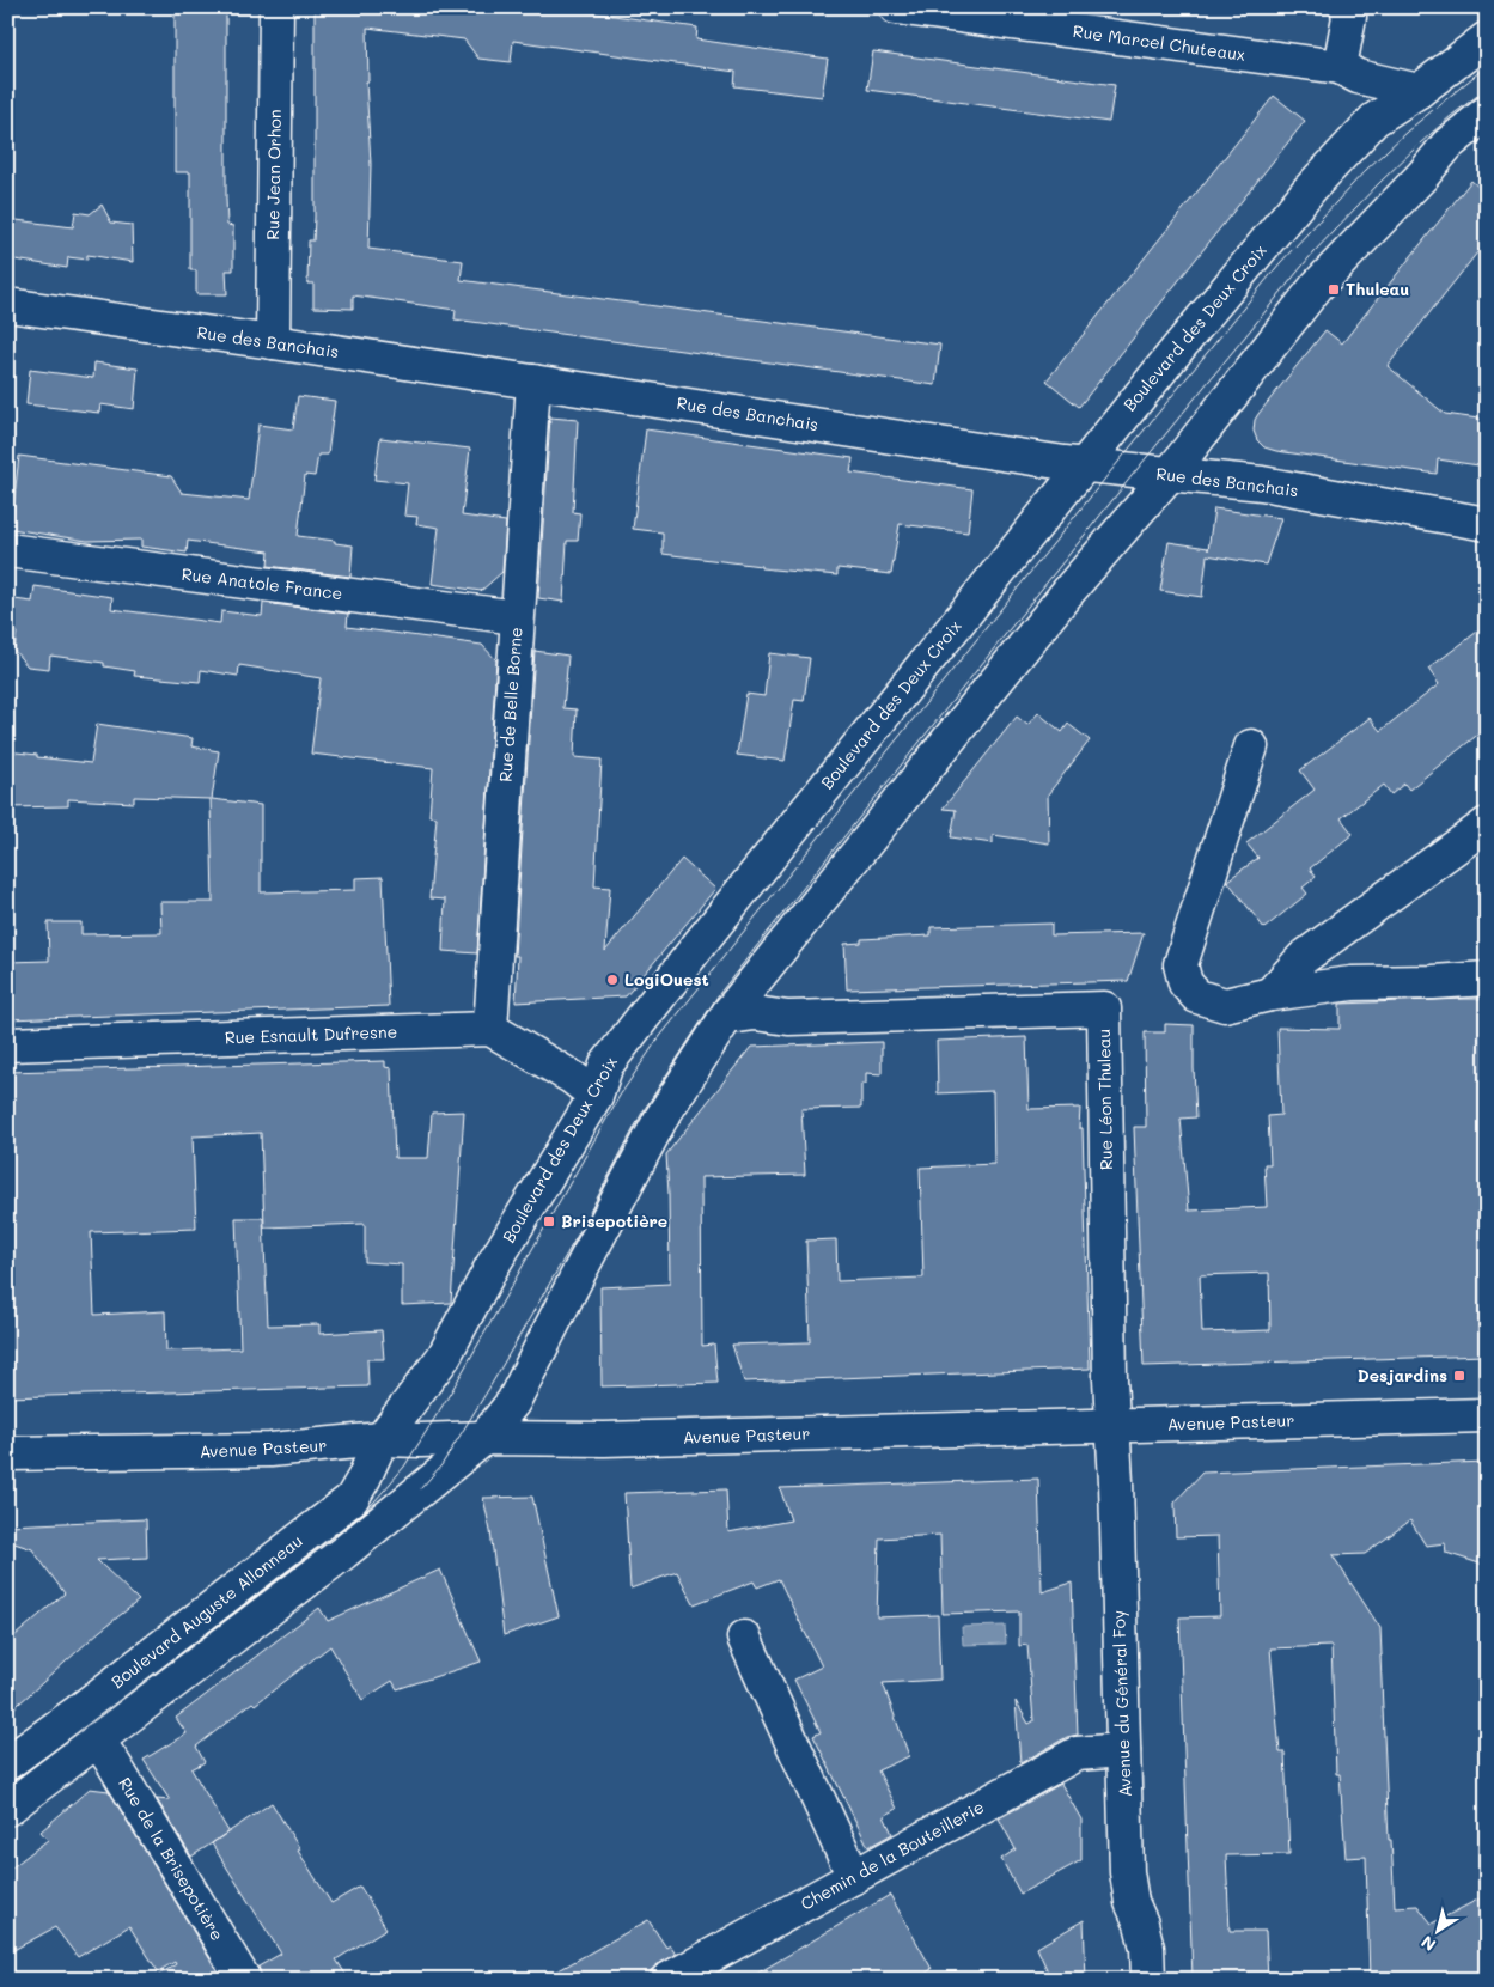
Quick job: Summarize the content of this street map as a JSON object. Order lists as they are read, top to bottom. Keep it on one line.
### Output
{"streets":{"street":["Rue Marcel Chuteaux","Rue Jean Orhon","Boulevard des Deux Croix","Rue des Banchais","Rue Anatole France","Rue de Belle Borne","Rue Esnault Dufresne","Rue Léon Thuleau","Avenue Pasteur","Boulevard Auguste Allonneau","Avenue du Général Foy","Chemin de la Bouteillerie","Rue de la Brisepotière"]},"crossings":[["Rue Marcel Chuteaux","Boulevard des Deux Croix"],["Rue Jean Orhon","Rue des Banchais"],["Boulevard des Deux Croix","Rue des Banchais"],["Boulevard des Deux Croix","Avenue Pasteur"],["Boulevard des Deux Croix","Boulevard Auguste Allonneau"],["Rue des Banchais","Rue de Belle Borne"],["Rue Anatole France","Rue de Belle Borne"],["Rue de Belle Borne","Rue Esnault Dufresne"],["Rue Léon Thuleau","Avenue Pasteur"],["Rue Léon Thuleau","Avenue du Général Foy"],["Avenue Pasteur","Boulevard Auguste Allonneau"],["Avenue Pasteur","Avenue du Général Foy"],["Avenue du Général Foy","Chemin de la Bouteillerie"]],"places":{"transit":["Thuleau","Brisepotière","Desjardins"],"other":["LogiOuest"]},"north":"bottom left"}
